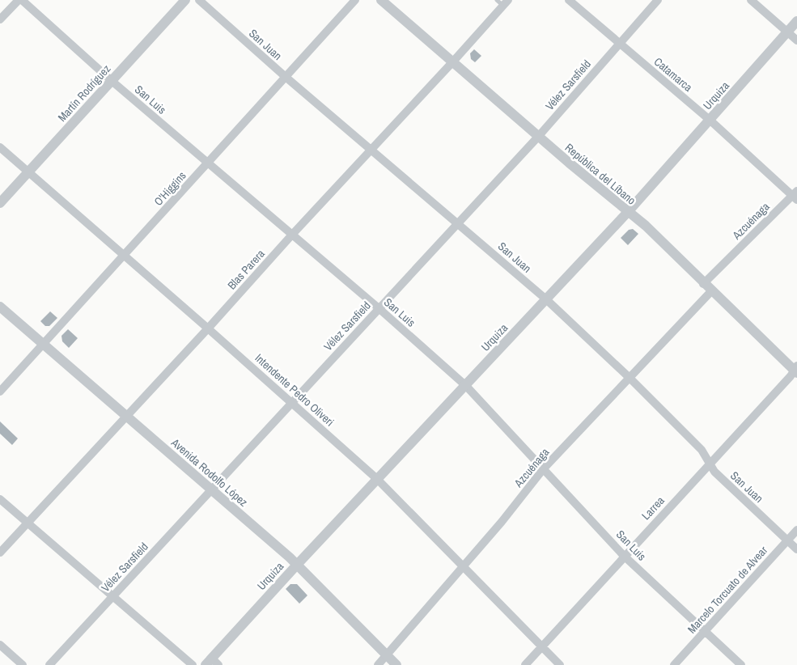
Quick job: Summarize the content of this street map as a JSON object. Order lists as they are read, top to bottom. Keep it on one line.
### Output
{"streets":{"street":["San Juan","Catamarca","Vélez Sarsfield","Martín Rodríguez","Urquiza","San Luis","República del Líbano","O'Higgins","Azcuénaga","Blas Parera","Intendente Pedro Oliveri","Avenida Rodolfo López","Larrea","Marcelo Torcuato de Alvear"]},"crossings":[["San Juan","Vélez Sarsfield"],["San Juan","Urquiza"],["San Juan","O'Higgins"],["San Juan","Azcuénaga"],["San Juan","Blas Parera"],["San Juan","Larrea"],["San Juan","Marcelo Torcuato de Alvear"],["Catamarca","Vélez Sarsfield"],["Catamarca","Urquiza"],["Catamarca","Azcuénaga"],["Vélez Sarsfield","San Luis"],["Vélez Sarsfield","República del Líbano"],["Vélez Sarsfield","Intendente Pedro Oliveri"],["Vélez Sarsfield","Avenida Rodolfo López"],["Martín Rodríguez","San Luis"],["Martín Rodríguez","Intendente Pedro Oliveri"],["Urquiza","San Luis"],["Urquiza","República del Líbano"],["Urquiza","Intendente Pedro Oliveri"],["Urquiza","Avenida Rodolfo López"],["San Luis","O'Higgins"],["San Luis","Azcuénaga"],["San Luis","Blas Parera"],["San Luis","Larrea"],["San Luis","Marcelo Torcuato de Alvear"],["República del Líbano","Azcuénaga"],["República del Líbano","Blas Parera"],["República del Líbano","Larrea"],["O'Higgins","Intendente Pedro Oliveri"],["O'Higgins","Avenida Rodolfo López"],["Azcuénaga","Intendente Pedro Oliveri"],["Azcuénaga","Avenida Rodolfo López"],["Blas Parera","Intendente Pedro Oliveri"],["Blas Parera","Avenida Rodolfo López"],["Intendente Pedro Oliveri","Larrea"]]}
